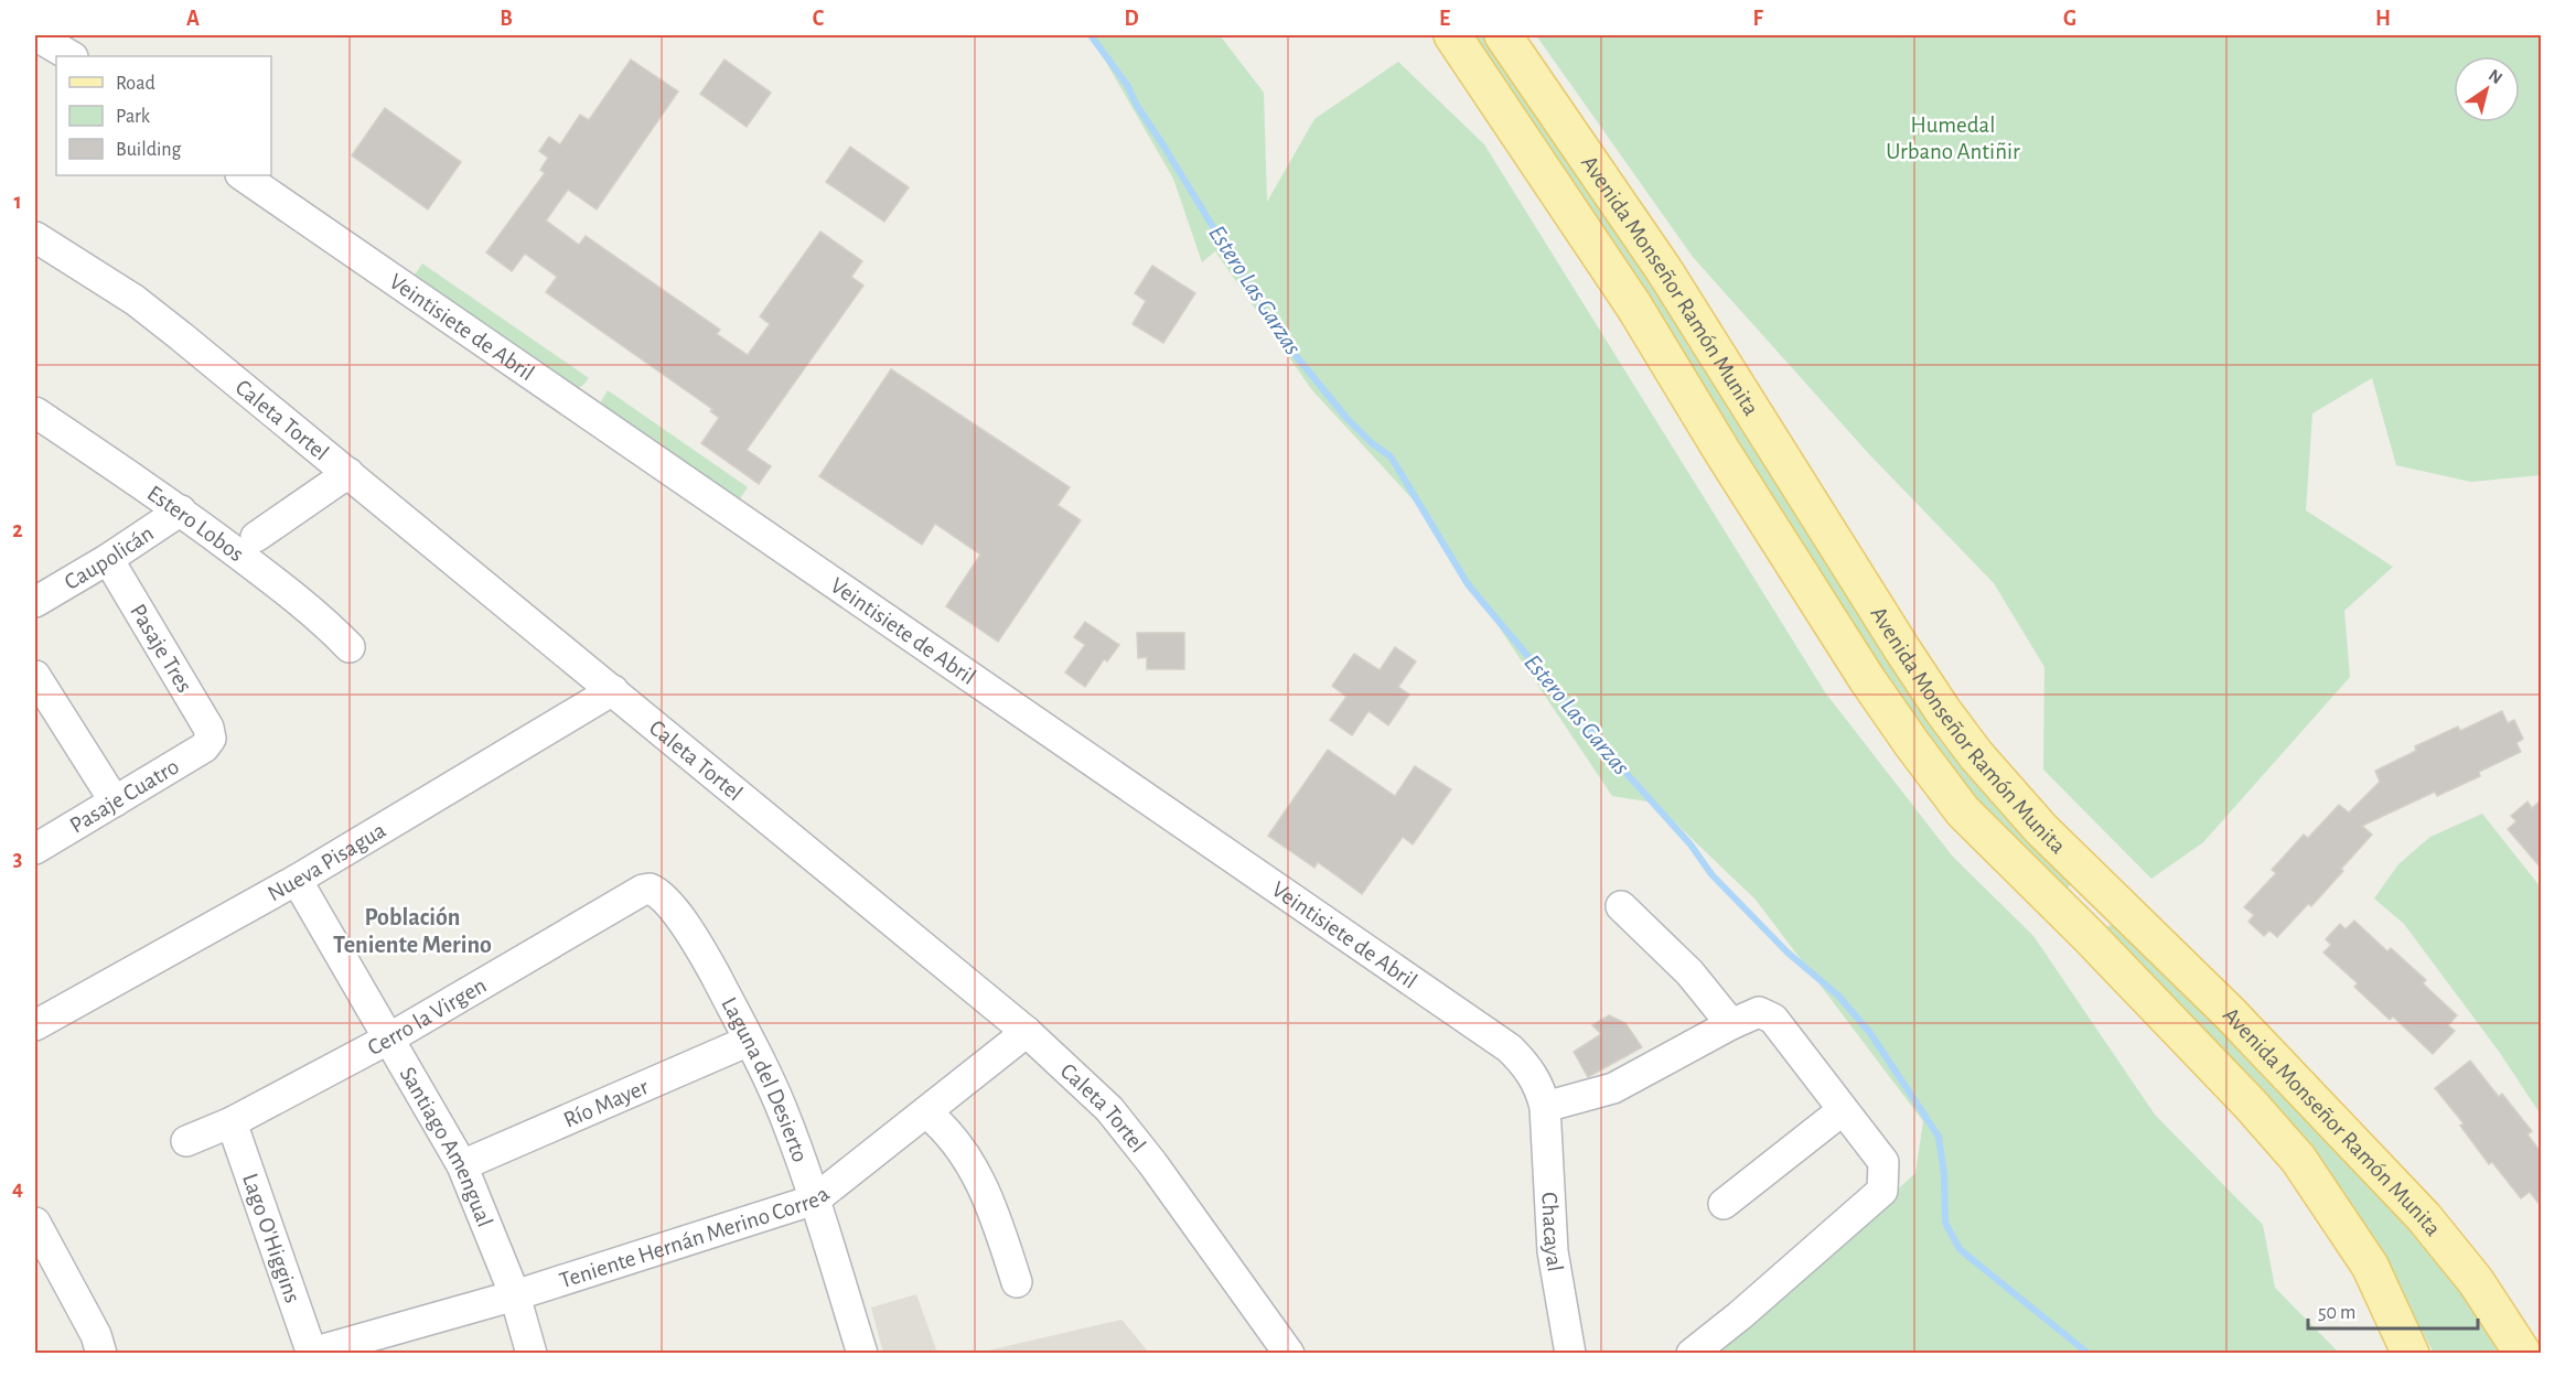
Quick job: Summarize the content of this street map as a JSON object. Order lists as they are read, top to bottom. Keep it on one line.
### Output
{"streets":{"main road":["Avenida Monseñor Ramón Munita"],"street":["Veintisiete de Abril","Caleta Tortel","Estero Lobos","Caupolicán","Pasaje Tres","Pasaje Cuatro","Nueva Pisagua","Cerro la Virgen","Laguna del Desierto","Río Mayer","Santiago Amengual","Chacayal","Teniente Hernán Merino Correa","Lago O'Higgins"]},"crossings":[["Veintisiete de Abril","Chacayal"],["Caleta Tortel","Nueva Pisagua"],["Caleta Tortel","Teniente Hernán Merino Correa"],["Estero Lobos","Caupolicán"],["Caupolicán","Pasaje Tres"],["Pasaje Tres","Pasaje Cuatro"],["Nueva Pisagua","Santiago Amengual"],["Cerro la Virgen","Laguna del Desierto"],["Cerro la Virgen","Santiago Amengual"],["Cerro la Virgen","Lago O'Higgins"],["Laguna del Desierto","Río Mayer"],["Laguna del Desierto","Teniente Hernán Merino Correa"],["Río Mayer","Santiago Amengual"],["Santiago Amengual","Teniente Hernán Merino Correa"],["Teniente Hernán Merino Correa","Lago O'Higgins"]],"districts":["Población Teniente Merino"],"water":["Estero Las Garzas"],"parks":["Humedal Urbano Antiñir"],"legend":["Road","Park","Building"],"scale_bar":"50 m","north":"top right","grid":{"columns":["A","B","C","D","E","F","G","H"],"rows":["1","2","3","4"]}}
